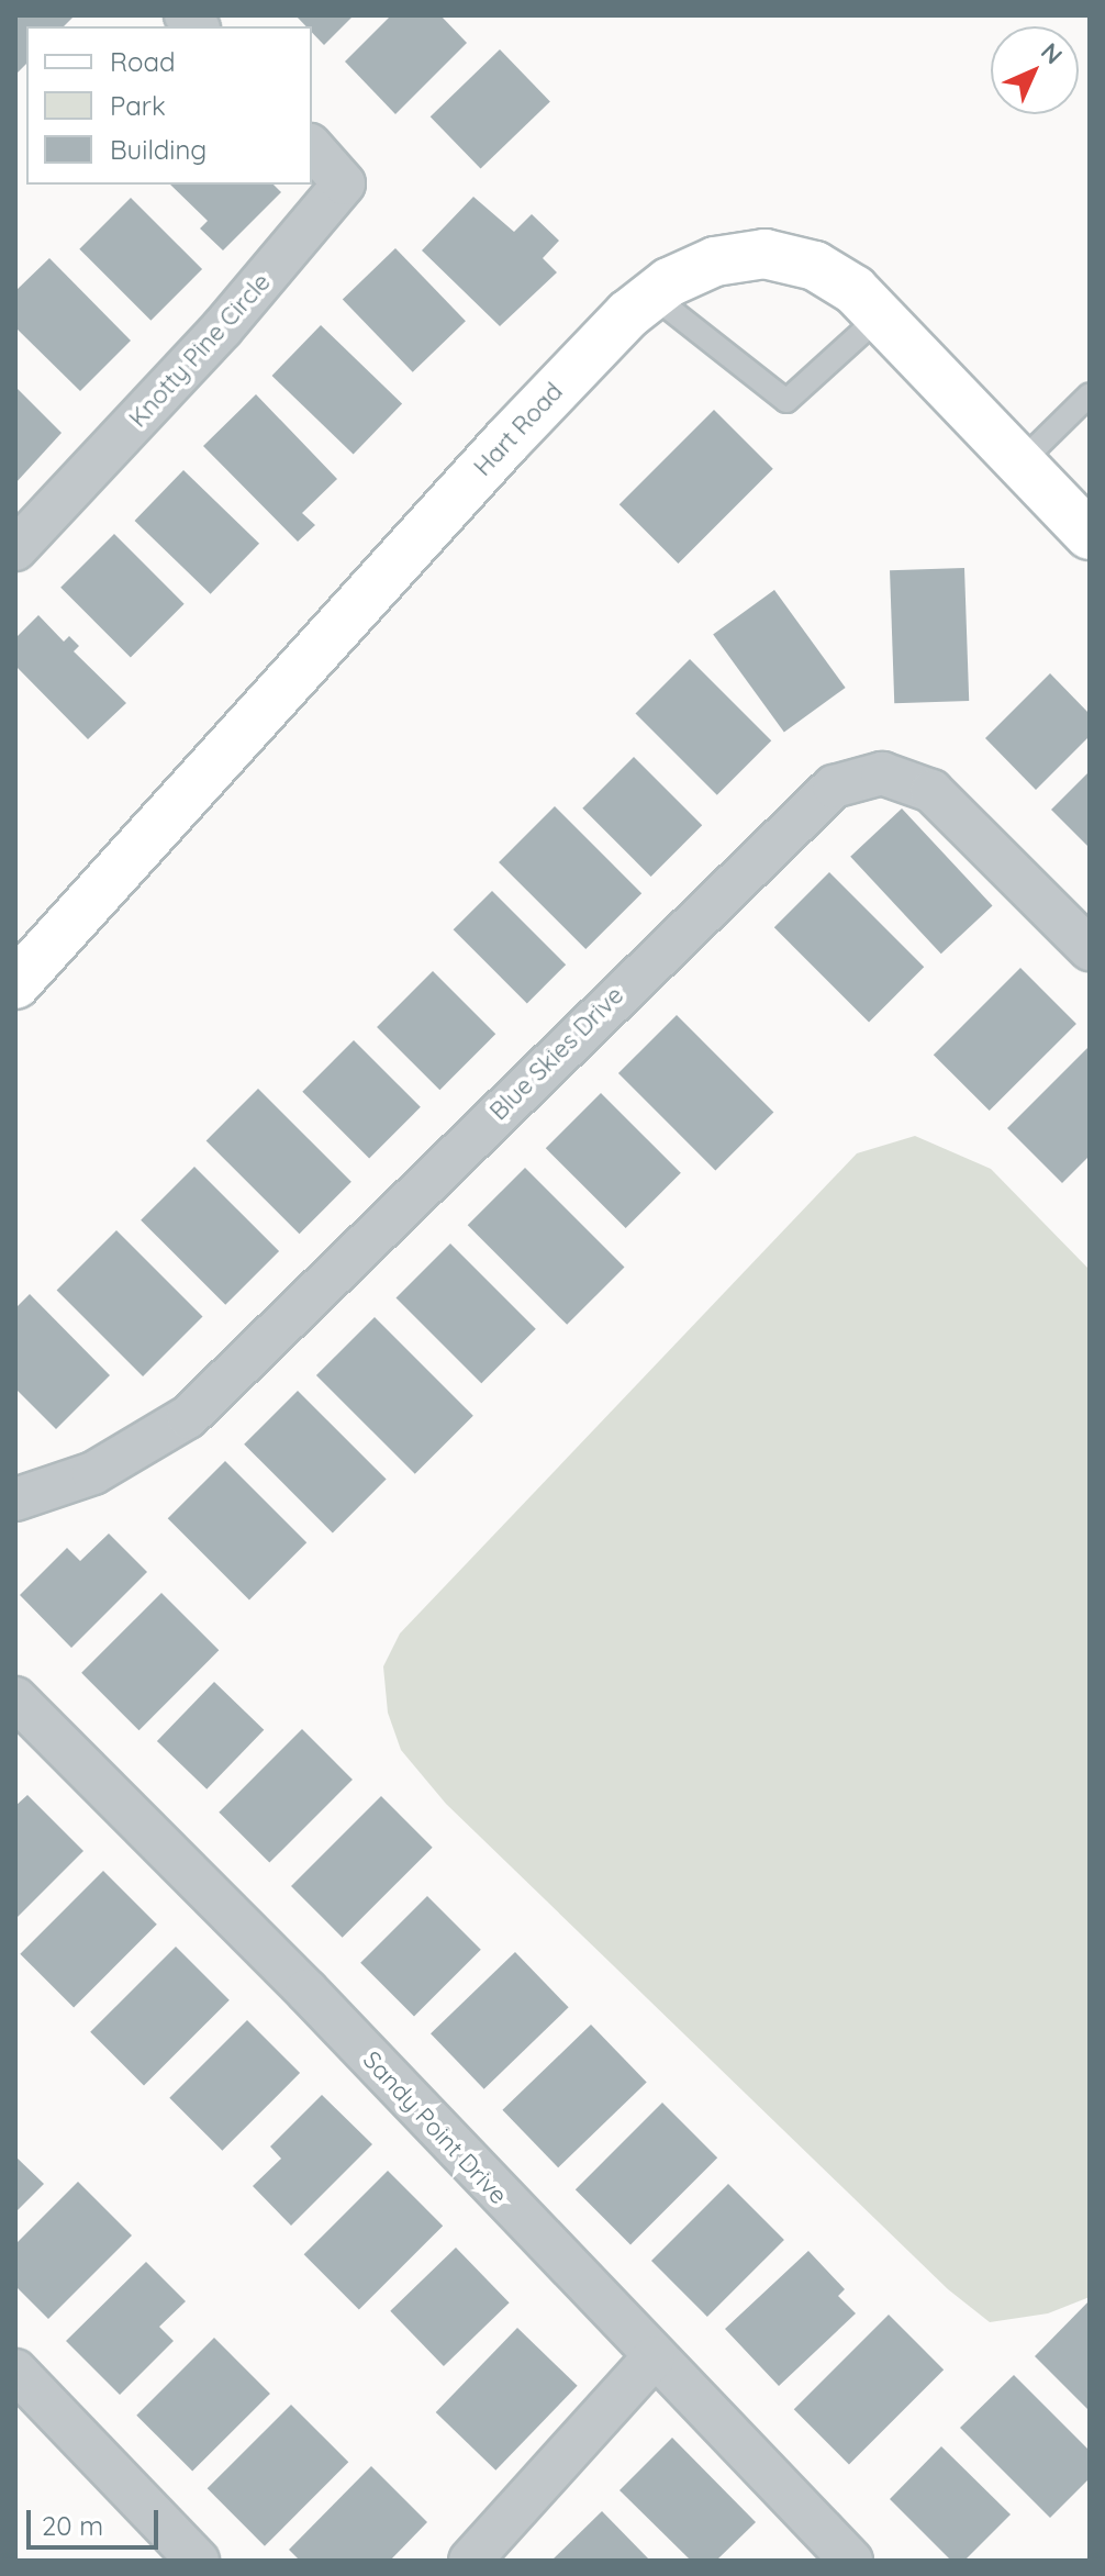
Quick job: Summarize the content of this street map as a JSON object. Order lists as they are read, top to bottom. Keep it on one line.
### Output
{"streets":{"street":["Knotty Pine Circle","Hart Road","Blue Skies Drive","Sandy Point Drive"]},"legend":["Road","Park","Building"],"scale_bar":"20 m","north":"top right"}
